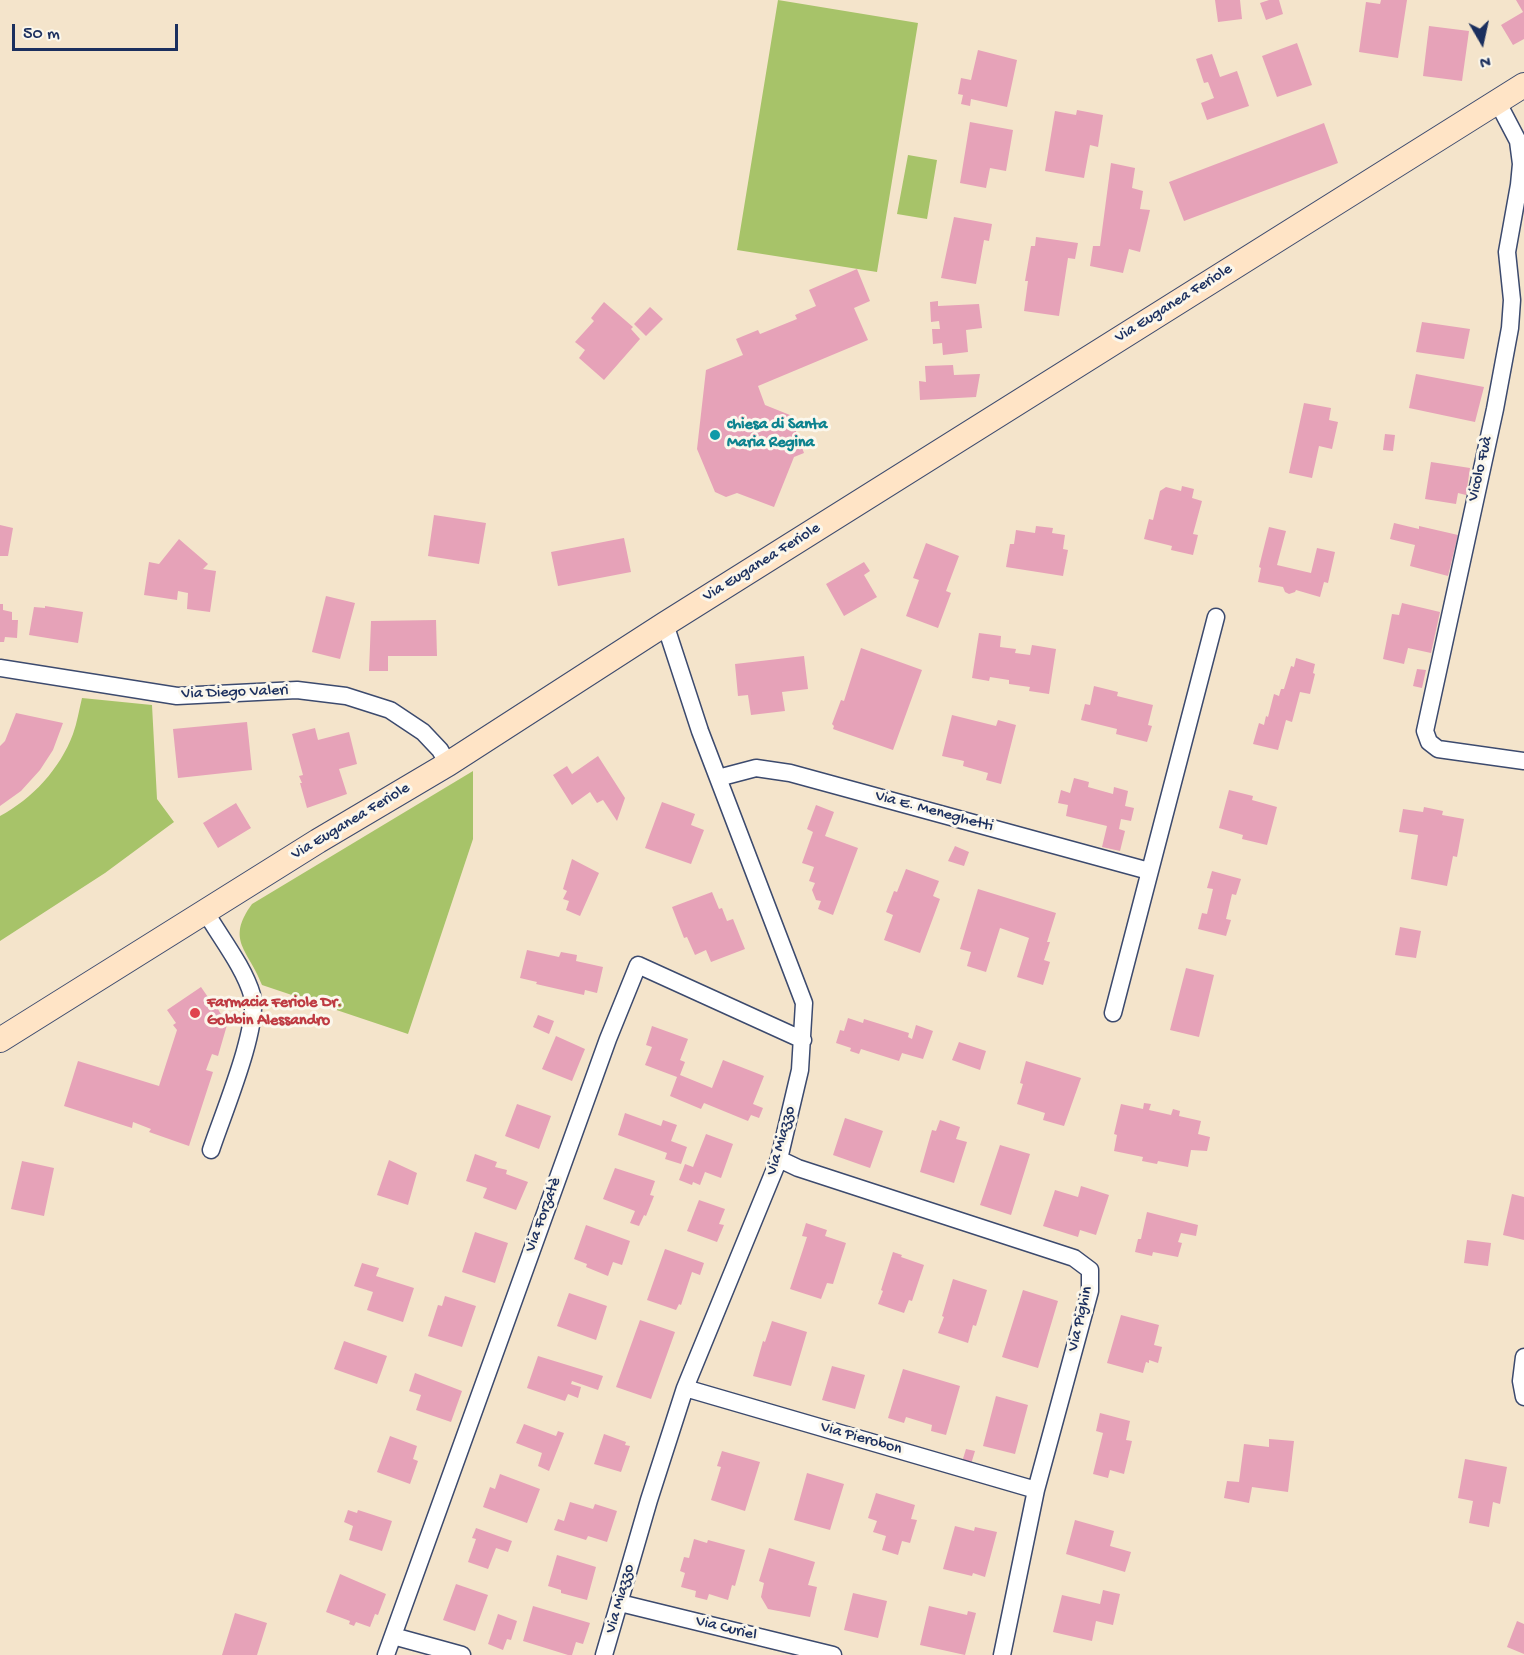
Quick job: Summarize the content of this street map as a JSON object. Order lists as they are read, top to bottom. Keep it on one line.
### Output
{"streets":{"main road":["Via Euganea Feriole"],"street":["Vicolo Fuà","Via Diego Valeri","Via E. Meneghetti","Via Miazzo","Via Forzatè","Via Pighin","Via Pierobon","Via Curiel"]},"crossings":[["Via Euganea Feriole","Vicolo Fuà"],["Via Euganea Feriole","Via Diego Valeri"],["Via Euganea Feriole","Via Miazzo"],["Via E. Meneghetti","Via Miazzo"],["Via Miazzo","Via Forzatè"],["Via Miazzo","Via Pighin"],["Via Miazzo","Via Pierobon"],["Via Miazzo","Via Curiel"],["Via Pighin","Via Pierobon"]],"places":["chiesa di Santa Maria Regina","Farmacia Feriole Dr. Gobbin Alessandro"],"scale_bar":"50 m","north":"bottom"}
